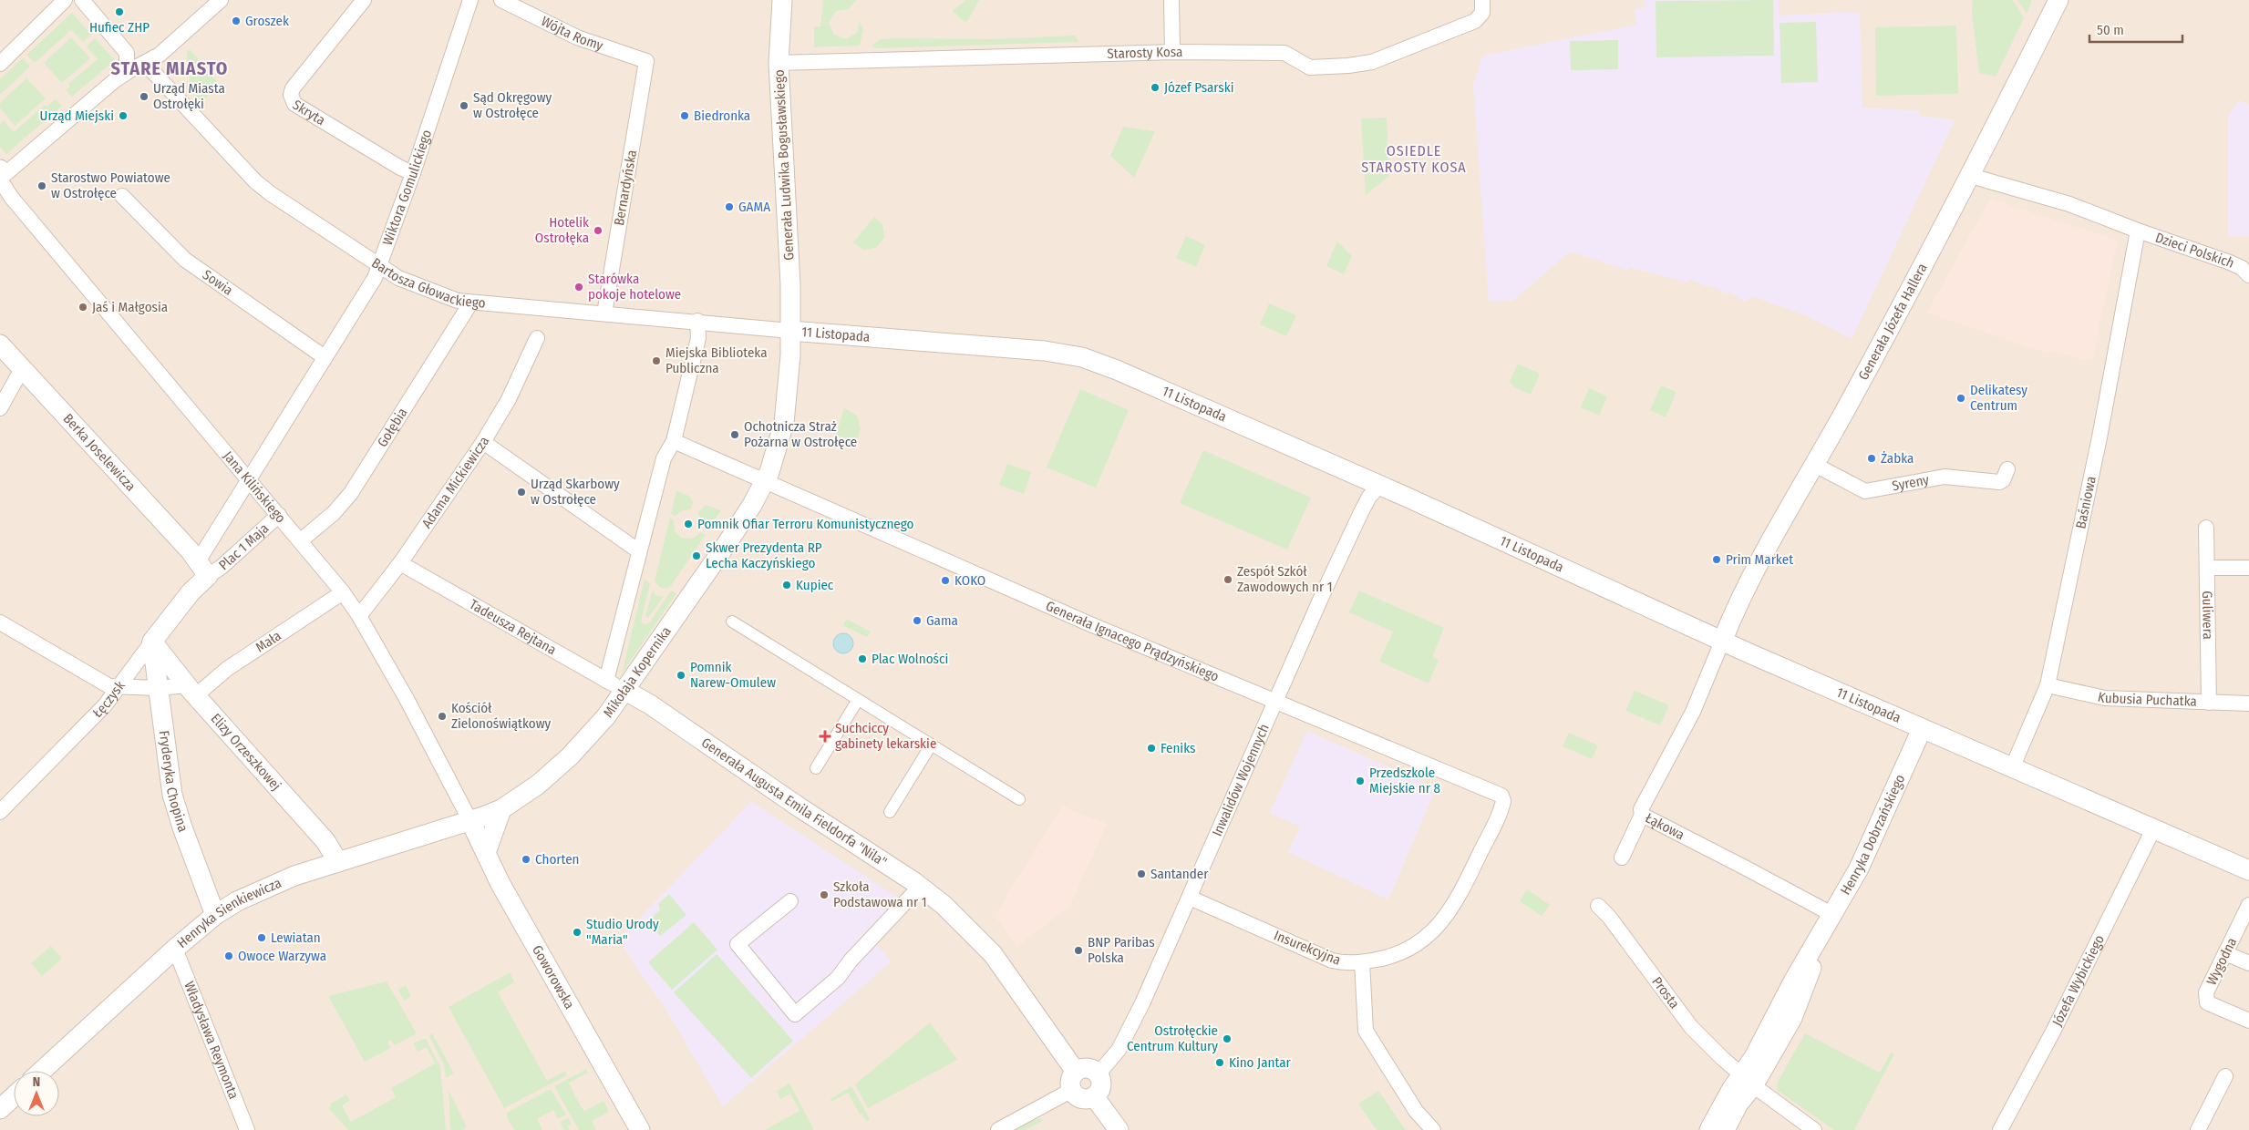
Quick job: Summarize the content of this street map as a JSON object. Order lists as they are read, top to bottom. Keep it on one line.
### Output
{"streets":{"street":["Wójta Romy","Starosty Kosa","Skryta","Generała Ludwika Bogusławskiego","Wiktora Gomulickiego","Bernardyńska","Dzieci Polskich","Bartosza Głowackiego","Sowia","Generała Józefa Hallera","11 Listopada","Gołębia","Berka Joselewicza","Adama Mickiewicza","Syreny","Jana Kilińskiego","Baśniowa","Plac 1 Maja","Guliwera","Tadeusza Rejtana","Generała Ignacego Prądzyńskiego","Mała","Mikołaja Kopernika","Łęczysk","Kubusia Puchatka","Elizy Orzeszkowej","Fryderyka Chopina","Inwalidów Wojennych","Generała Augusta Emila Fieldorfa \"Nila\"","Łąkowa","Henryka Dobrzańskiego","Henryka Sienkiewicza","Insurekcyjna","Wygodna","Goworowska","Józefa Wybickiego","Prosta","Władysława Reymonta"]},"crossings":[["Wójta Romy","Bernardyńska"],["Starosty Kosa","Generała Ludwika Bogusławskiego"],["Skryta","Wiktora Gomulickiego"],["Generała Ludwika Bogusławskiego","Bartosza Głowackiego"],["Generała Ludwika Bogusławskiego","11 Listopada"],["Generała Ludwika Bogusławskiego","Mikołaja Kopernika"],["Wiktora Gomulickiego","Bartosza Głowackiego"],["Wiktora Gomulickiego","Sowia"],["Wiktora Gomulickiego","Jana Kilińskiego"],["Wiktora Gomulickiego","Plac 1 Maja"],["Bernardyńska","Bartosza Głowackiego"],["Dzieci Polskich","Generała Józefa Hallera"],["Dzieci Polskich","Baśniowa"],["Bartosza Głowackiego","11 Listopada"],["Bartosza Głowackiego","Gołębia"],["Bartosza Głowackiego","Mikołaja Kopernika"],["Generała Józefa Hallera","11 Listopada"],["Generała Józefa Hallera","Syreny"],["Generała Józefa Hallera","Łąkowa"],["11 Listopada","Baśniowa"],["11 Listopada","Mikołaja Kopernika"],["11 Listopada","Inwalidów Wojennych"],["11 Listopada","Łąkowa"],["11 Listopada","Henryka Dobrzańskiego"],["11 Listopada","Józefa Wybickiego"],["Gołębia","Jana Kilińskiego"],["Berka Joselewicza","Plac 1 Maja"],["Berka Joselewicza","Łęczysk"],["Adama Mickiewicza","Jana Kilińskiego"],["Adama Mickiewicza","Tadeusza Rejtana"],["Jana Kilińskiego","Plac 1 Maja"],["Jana Kilińskiego","Mała"],["Jana Kilińskiego","Mikołaja Kopernika"],["Jana Kilińskiego","Henryka Sienkiewicza"],["Jana Kilińskiego","Goworowska"],["Baśniowa","Kubusia Puchatka"],["Plac 1 Maja","Łęczysk"],["Guliwera","Kubusia Puchatka"],["Tadeusza Rejtana","Mikołaja Kopernika"],["Tadeusza Rejtana","Generała Augusta Emila Fieldorfa \"Nila\""],["Generała Ignacego Prądzyńskiego","Mikołaja Kopernika"],["Generała Ignacego Prądzyńskiego","Inwalidów Wojennych"],["Generała Ignacego Prądzyńskiego","Insurekcyjna"],["Mała","Elizy Orzeszkowej"],["Mikołaja Kopernika","Generała Augusta Emila Fieldorfa \"Nila\""],["Mikołaja Kopernika","Henryka Sienkiewicza"],["Mikołaja Kopernika","Goworowska"],["Łęczysk","Elizy Orzeszkowej"],["Łęczysk","Fryderyka Chopina"],["Elizy Orzeszkowej","Fryderyka Chopina"],["Elizy Orzeszkowej","Henryka Sienkiewicza"],["Fryderyka Chopina","Henryka Sienkiewicza"],["Inwalidów Wojennych","Generała Augusta Emila Fieldorfa \"Nila\""],["Inwalidów Wojennych","Insurekcyjna"],["Łąkowa","Henryka Dobrzańskiego"],["Henryka Dobrzańskiego","Prosta"],["Henryka Sienkiewicza","Goworowska"],["Henryka Sienkiewicza","Władysława Reymonta"]],"districts":["STARE MIASTO","OSIEDLE STAROSTY KOSA"],"places":{"other":["Hufiec ZHP","Groszek","Józef Psarski","Urząd Miasta Ostrołęki","Sąd Okręgowy w Ostrołęce","Urząd Miejski","Biedronka","Starostwo Powiatowe w Ostrołęce","GAMA","Hotelik Ostrołęka","Starówka pokoje hotelowe","Jaś i Małgosia","Miejska Biblioteka Publiczna","Delikatesy Centrum","Ochotnicza Straż Pożarna w Ostrołęce","Żabka","Urząd Skarbowy w Ostrołęce","Pomnik Ofiar Terroru Komunistycznego","Skwer Prezydenta RP Lecha Kaczyńskiego","Prim Market","Zespół Szkół Zawodowych nr 1","KOKO","Kupiec","Gama","Plac Wolności","Pomnik Narew-Omulew","Kościół Zielonoświątkowy","Feniks","Przedszkole Miejskie nr 8","Chorten","Santander","Szkoła Podstawowa nr 1","Studio Urody \"Maria\"","Lewiatan","BNP Paribas Polska","Owoce Warzywa","Ostrołęckie Centrum Kultury","Kino Jantar"],"health":["Suchciccy gabinety lekarskie"]},"scale_bar":"50 m","north":"top"}
